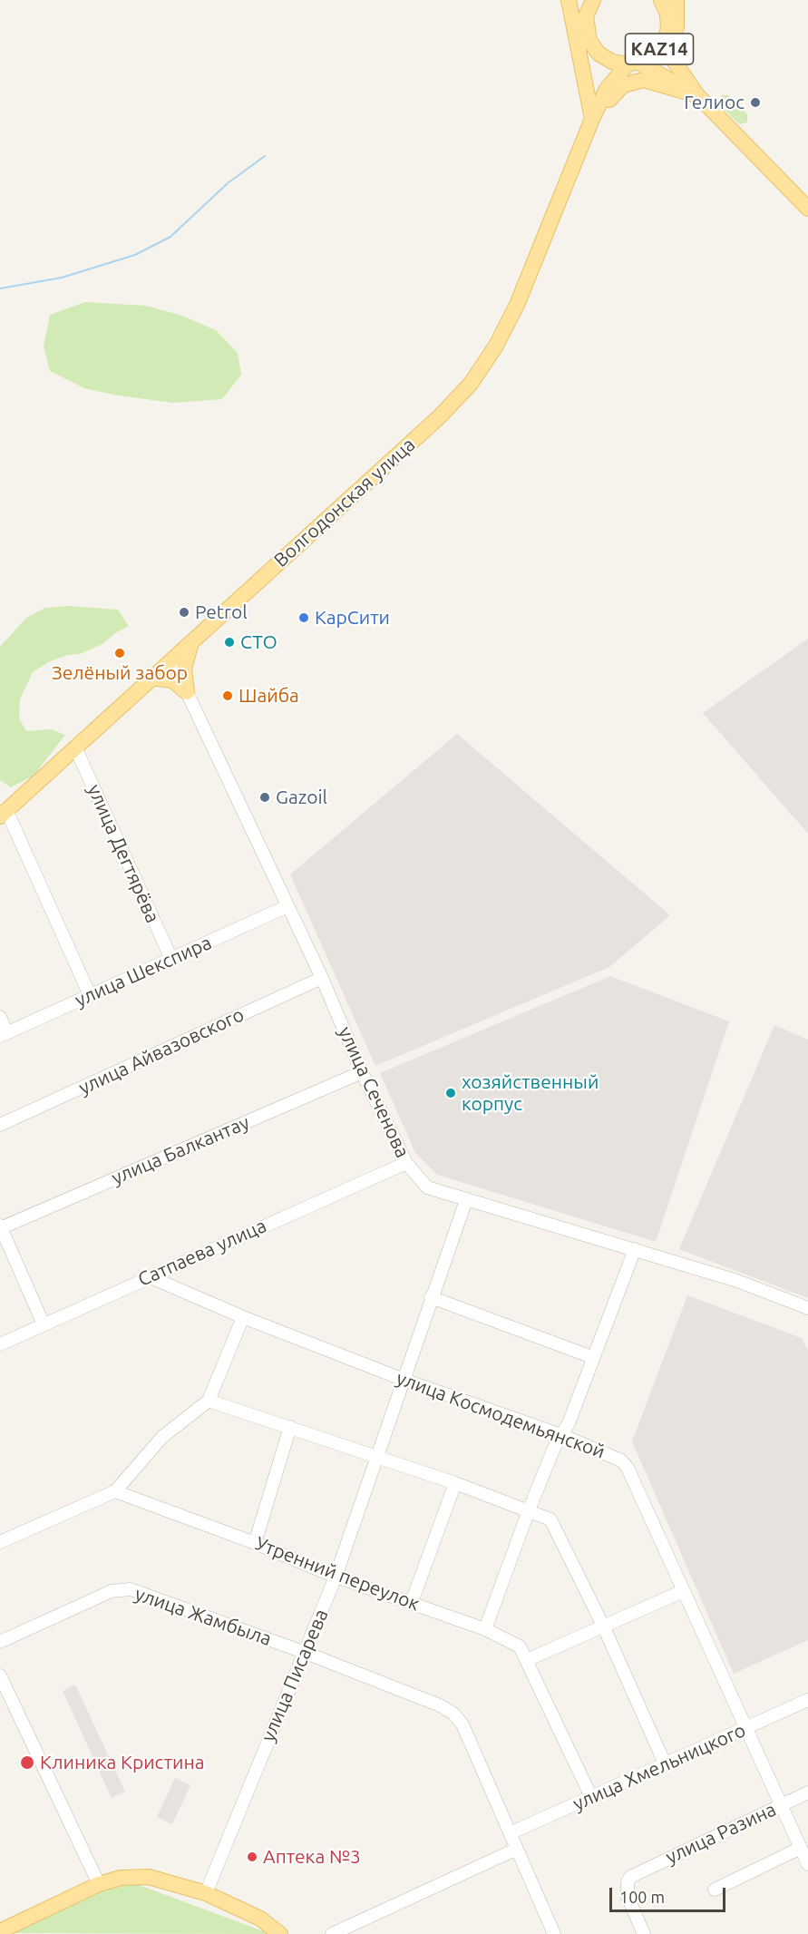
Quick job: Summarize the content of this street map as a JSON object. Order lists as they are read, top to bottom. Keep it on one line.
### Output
{"streets":{"main road":["KAZ14","Волгодонская улица"],"street":["улица Дегтярёва","улица Шекспира","улица Айвазовского","улица Сеченова","улица Балкантау","Сатпаева улица","улица Космодемьянской","Утренний переулок","улица Жамбыла","улица Писарева","улица Хмельницкого","улица Разина"]},"crossings":[["KAZ14","Волгодонская улица"],["Волгодонская улица","улица Дегтярёва"],["Волгодонская улица","улица Сеченова"],["улица Дегтярёва","улица Шекспира"],["улица Шекспира","улица Сеченова"],["улица Айвазовского","улица Сеченова"],["улица Сеченова","улица Балкантау"],["улица Сеченова","Сатпаева улица"],["улица Сеченова","улица Писарева"],["Сатпаева улица","улица Космодемьянской"],["улица Космодемьянской","улица Писарева"],["улица Космодемьянской","улица Хмельницкого"],["улица Космодемьянской","улица Разина"],["Утренний переулок","улица Писарева"],["Утренний переулок","улица Хмельницкого"],["улица Жамбыла","улица Писарева"],["улица Жамбыла","улица Хмельницкого"]],"places":["Гелиос","Petrol","КарСити","СТО","Зелёный забор","Шайба","Gazoil","хозяйственный корпус","Клиника Кристина","Аптека №3"],"scale_bar":"100 m"}
